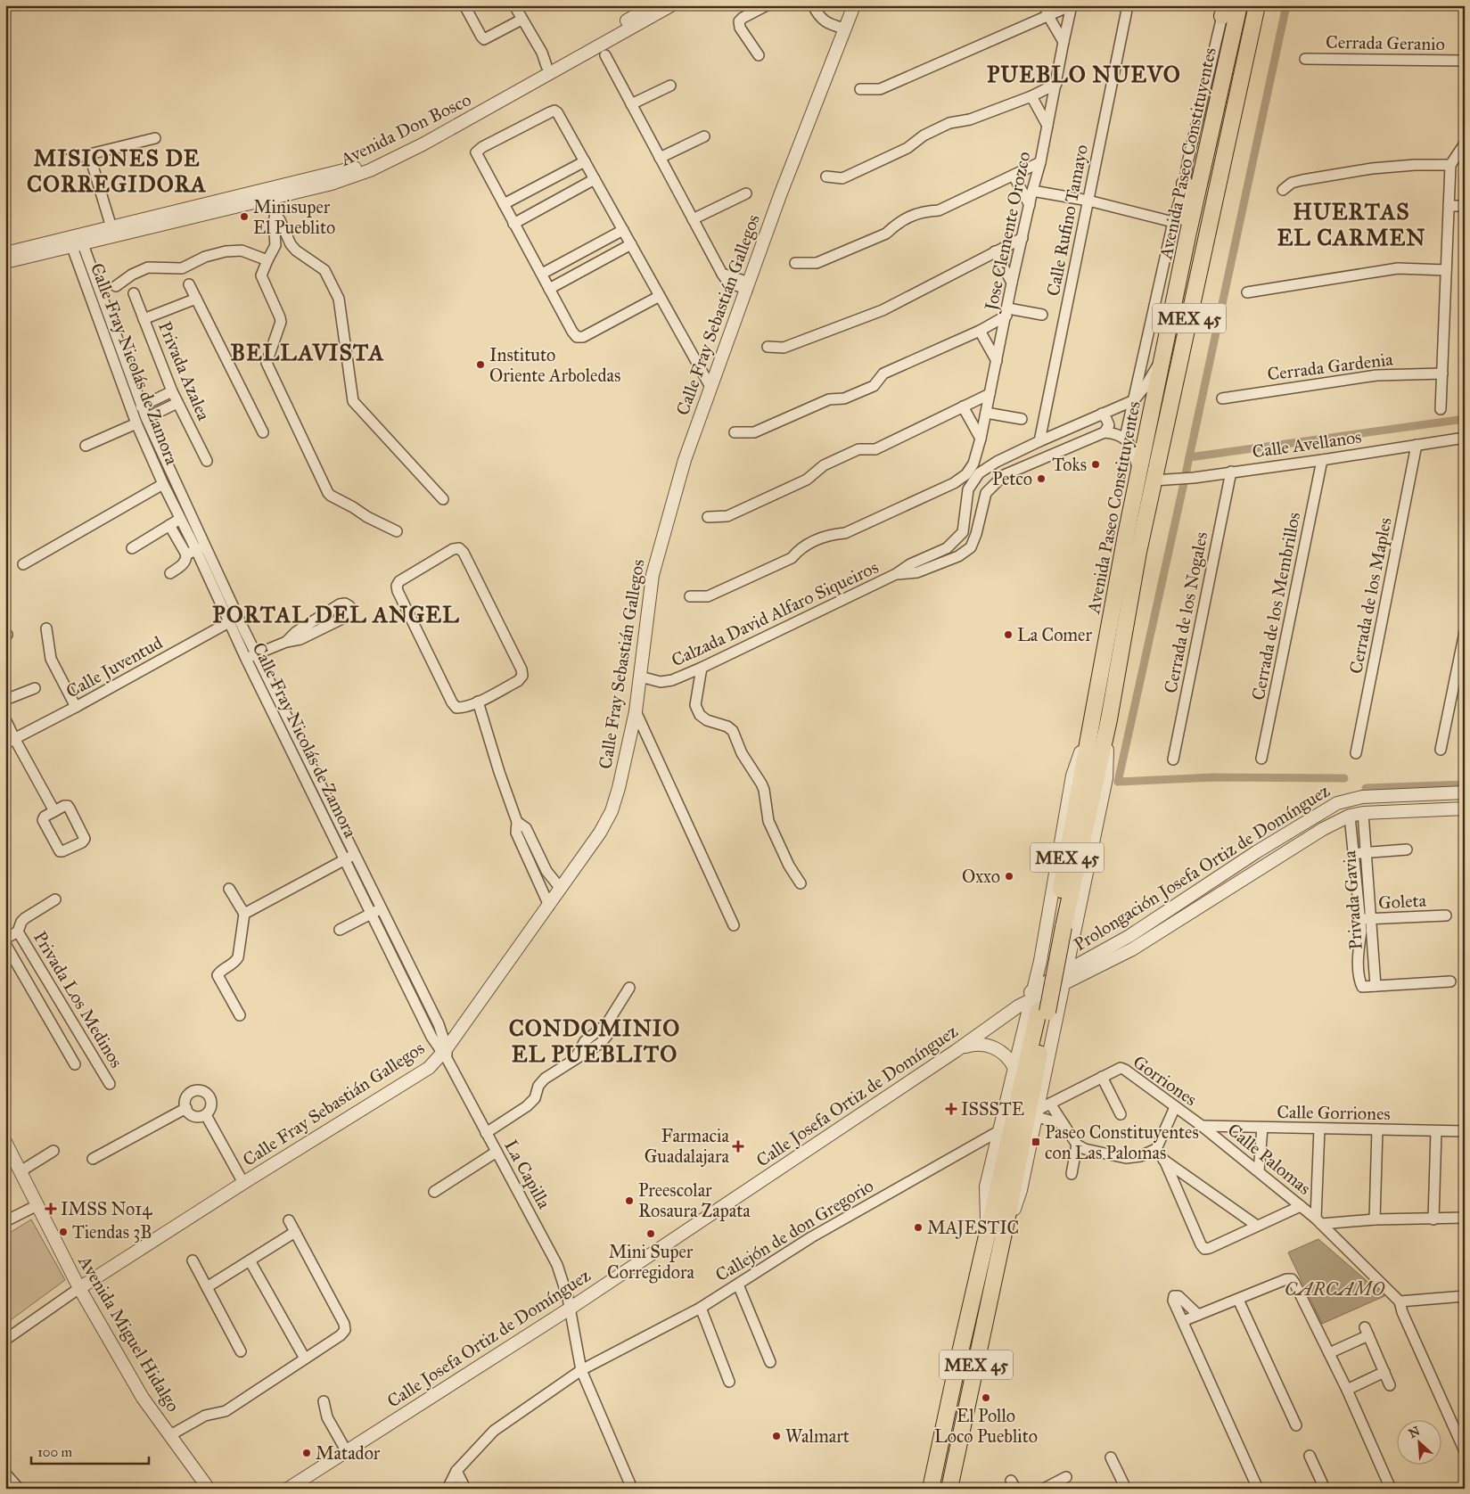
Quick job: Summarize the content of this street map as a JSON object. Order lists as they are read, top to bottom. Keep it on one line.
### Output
{"streets":{"highway":["Avenida Paseo Constituyentes","MEX 45"],"street":["Cerrada Geranio","Avenida Don Bosco","Calle Rufino Tamayo","Jose Clemente Orozco","Calle Fray Sebastián Gallegos","Calle Fray Nicolás de Zamora","Cerrada Gardenia","Privada Azalea","Calle Avellanos","Cerrada de los Maples","Cerrada de los Membrillos","Cerrada de los Nogales","Calzada David Alfaro Siqueiros","Calle Juventud","Prolongación Josefa Ortiz de Domínguez","Privada Gavia","Goleta","Privada Los Medinos","Gorriones","Calle Josefa Ortiz de Domínguez","Calle Gorriones","Calle Palomas","La Capilla","Callejón de don Gregorio","Avenida Miguel Hidalgo"]},"crossings":[["Avenida Don Bosco","Calle Fray Nicolás de Zamora"],["Avenida Paseo Constituyentes","Calle Avellanos"],["Avenida Paseo Constituyentes","Calzada David Alfaro Siqueiros"],["Calle Rufino Tamayo","Calzada David Alfaro Siqueiros"],["Calle Fray Sebastián Gallegos","Calle Fray Nicolás de Zamora"],["Calle Fray Sebastián Gallegos","Calzada David Alfaro Siqueiros"],["Calle Fray Sebastián Gallegos","La Capilla"],["Calle Fray Sebastián Gallegos","Avenida Miguel Hidalgo"],["Calle Fray Nicolás de Zamora","Calle Juventud"],["Calle Fray Nicolás de Zamora","La Capilla"],["Calle Avellanos","Cerrada de los Maples"],["Calle Avellanos","Cerrada de los Membrillos"],["Calle Avellanos","Cerrada de los Nogales"],["Prolongación Josefa Ortiz de Domínguez","Privada Gavia"],["Prolongación Josefa Ortiz de Domínguez","Calle Josefa Ortiz de Domínguez"],["Privada Gavia","Goleta"],["Gorriones","Calle Gorriones"],["Gorriones","Calle Palomas"],["Calle Josefa Ortiz de Domínguez","La Capilla"],["Calle Gorriones","Calle Palomas"],["La Capilla","Callejón de don Gregorio"]],"districts":["PUEBLO NUEVO","MISIONES DE CORREGIDORA","HUERTAS EL CARMEN","BELLAVISTA","PORTAL DEL ANGEL","CONDOMINIO EL PUEBLITO"],"water":["CARCAMO"],"places":{"other":["Minisuper El Pueblito","Instituto Oriente Arboledas","Toks","Petco","La Comer","Oxxo","Preescolar Rosaura Zapata","MAJESTIC","Tiendas 3B","Mini Super Corregidora","El Pollo Loco Pueblito","Walmart","Matador"],"health":["ISSSTE","Farmacia Guadalajara","IMSS No14"],"transit":["Paseo Constituyentes con Las Palomas"]},"scale_bar":"100 m","north":"top left"}
